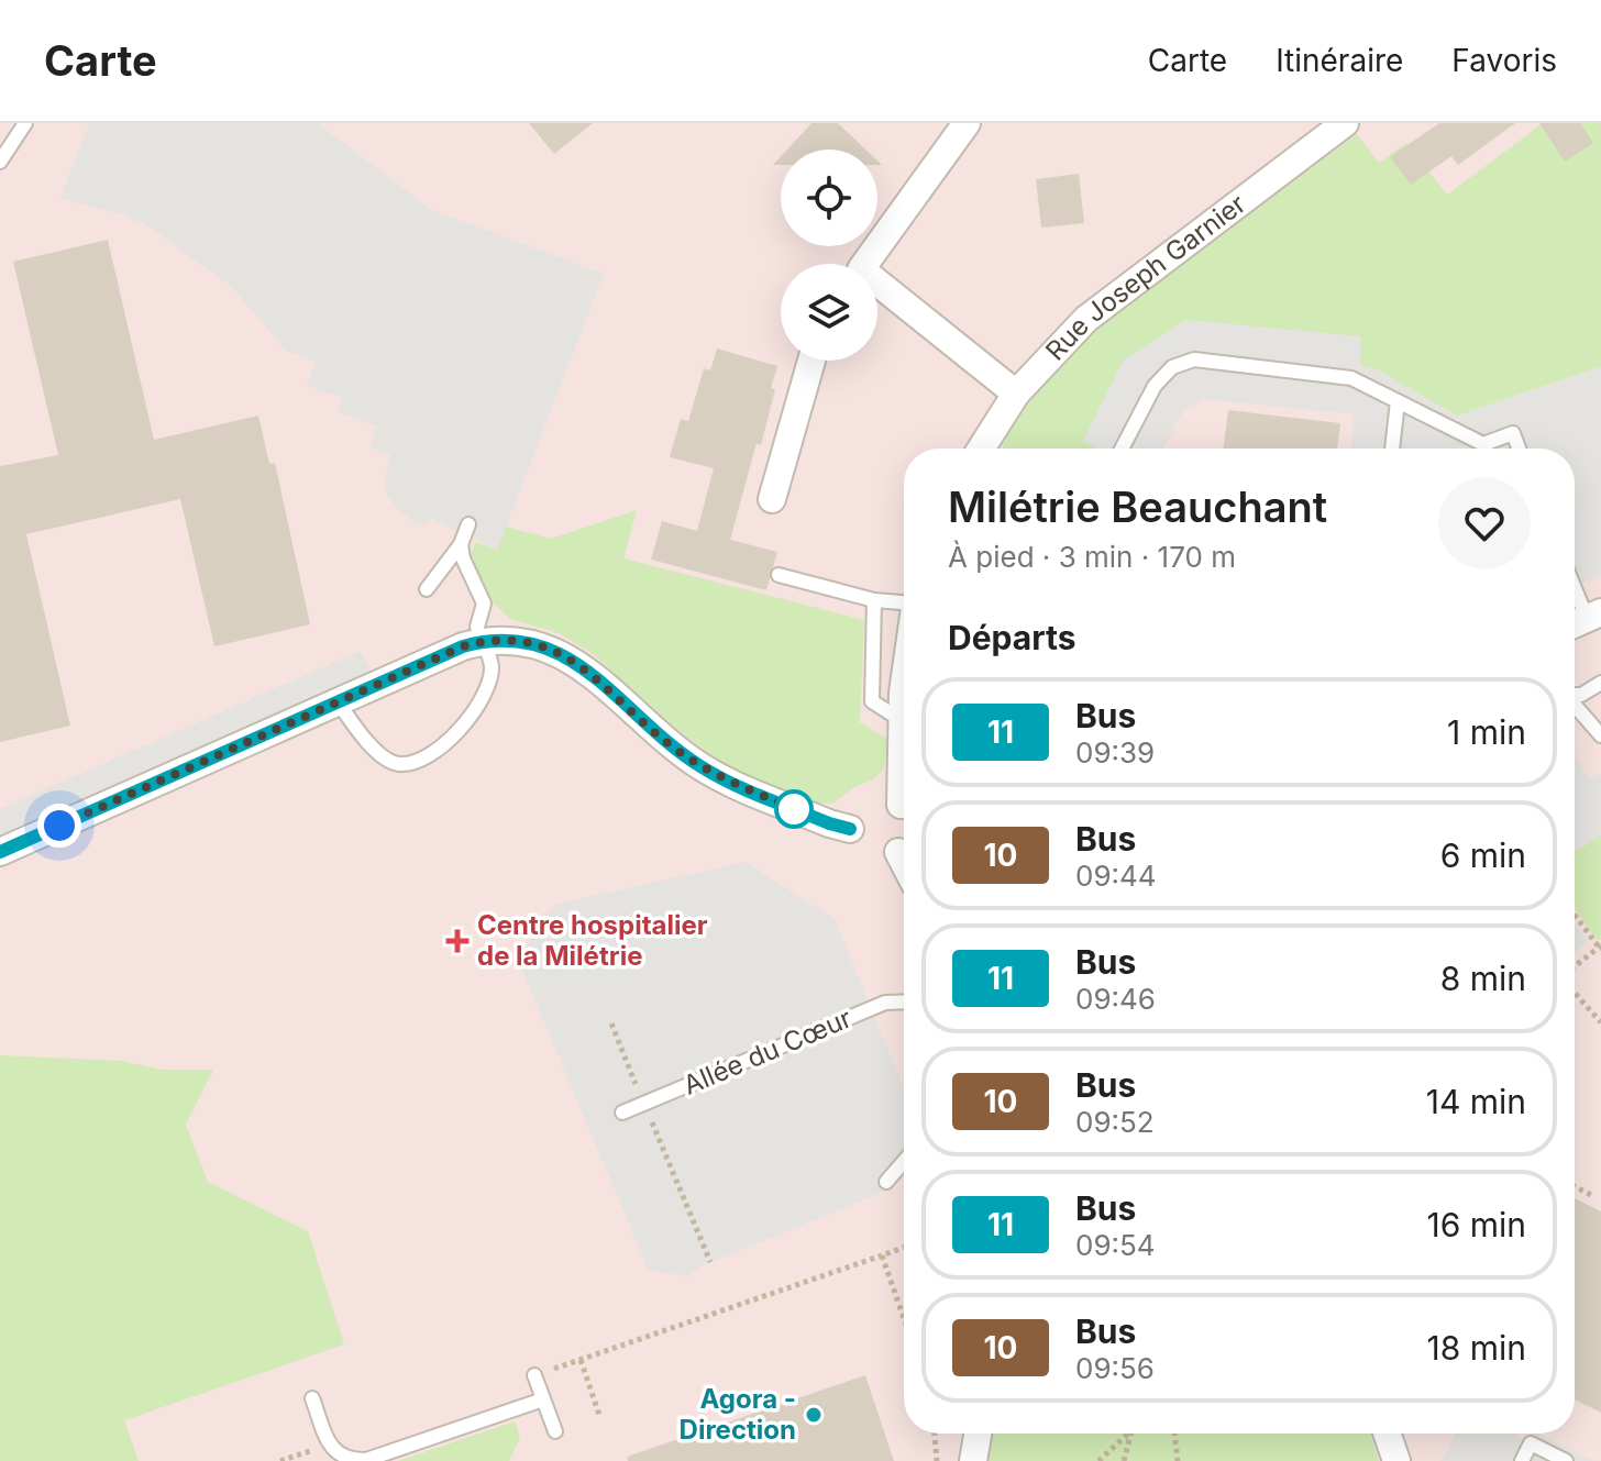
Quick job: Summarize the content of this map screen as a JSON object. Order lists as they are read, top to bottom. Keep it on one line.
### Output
{"streets":{"street":["Rue Joseph Garnier"],"lane":["Allée du Cœur"]},"places":{"health":["Centre hospitalier de la Milétrie"],"other":["Agora - Direction"]},"lines":["bus line 11"],"page":{"header":"Carte","nav":["Carte","Itinéraire","Favoris"],"heading":[["Milétrie Beauchant","À pied · 3 min · 170 m"],"Départs"],"list":[{"mark":"11","name":"Bus","note":"09:39","value":"1 min"},{"mark":"10","name":"Bus","note":"09:44","value":"6 min"},{"mark":"11","name":"Bus","note":"09:46","value":"8 min"},{"mark":"10","name":"Bus","note":"09:52","value":"14 min"},{"mark":"11","name":"Bus","note":"09:54","value":"16 min"},{"mark":"10","name":"Bus","note":"09:56","value":"18 min"}]}}
